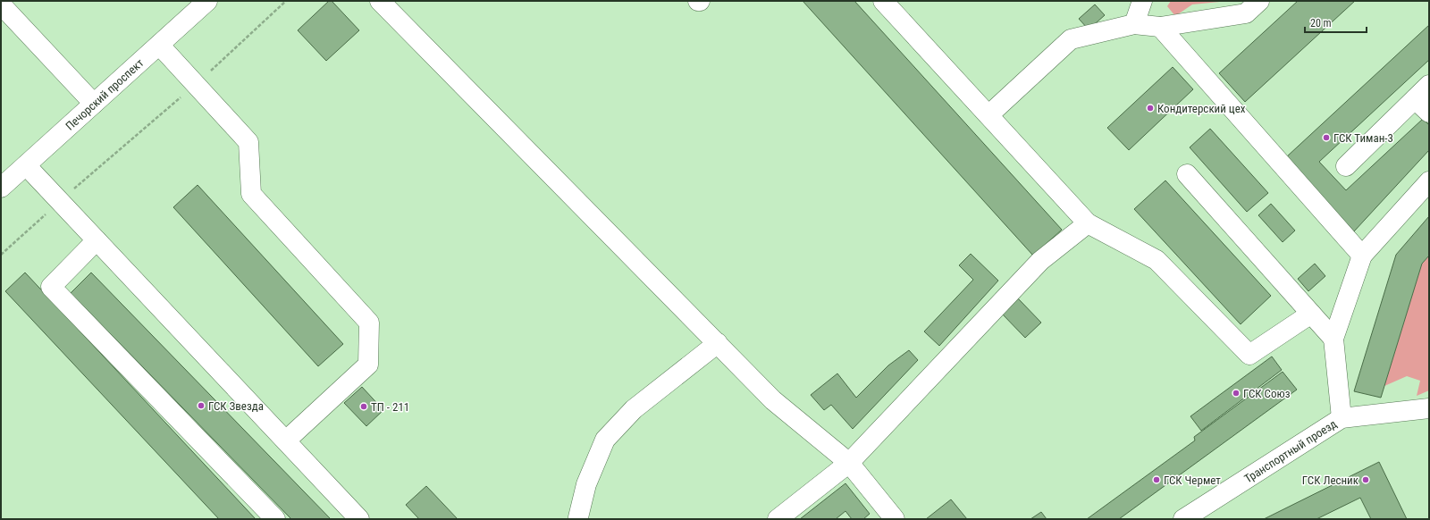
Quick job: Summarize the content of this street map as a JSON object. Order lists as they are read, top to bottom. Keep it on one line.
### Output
{"streets":{"street":["Печорский проспект","Транспортный проезд"]},"places":["Кондитерский цех","ГСК Тиман-3","ГСК Союз","ГСК Звезда","ТП - 211","ГСК Чермет","ГСК Лесник"],"scale_bar":"20 m"}
